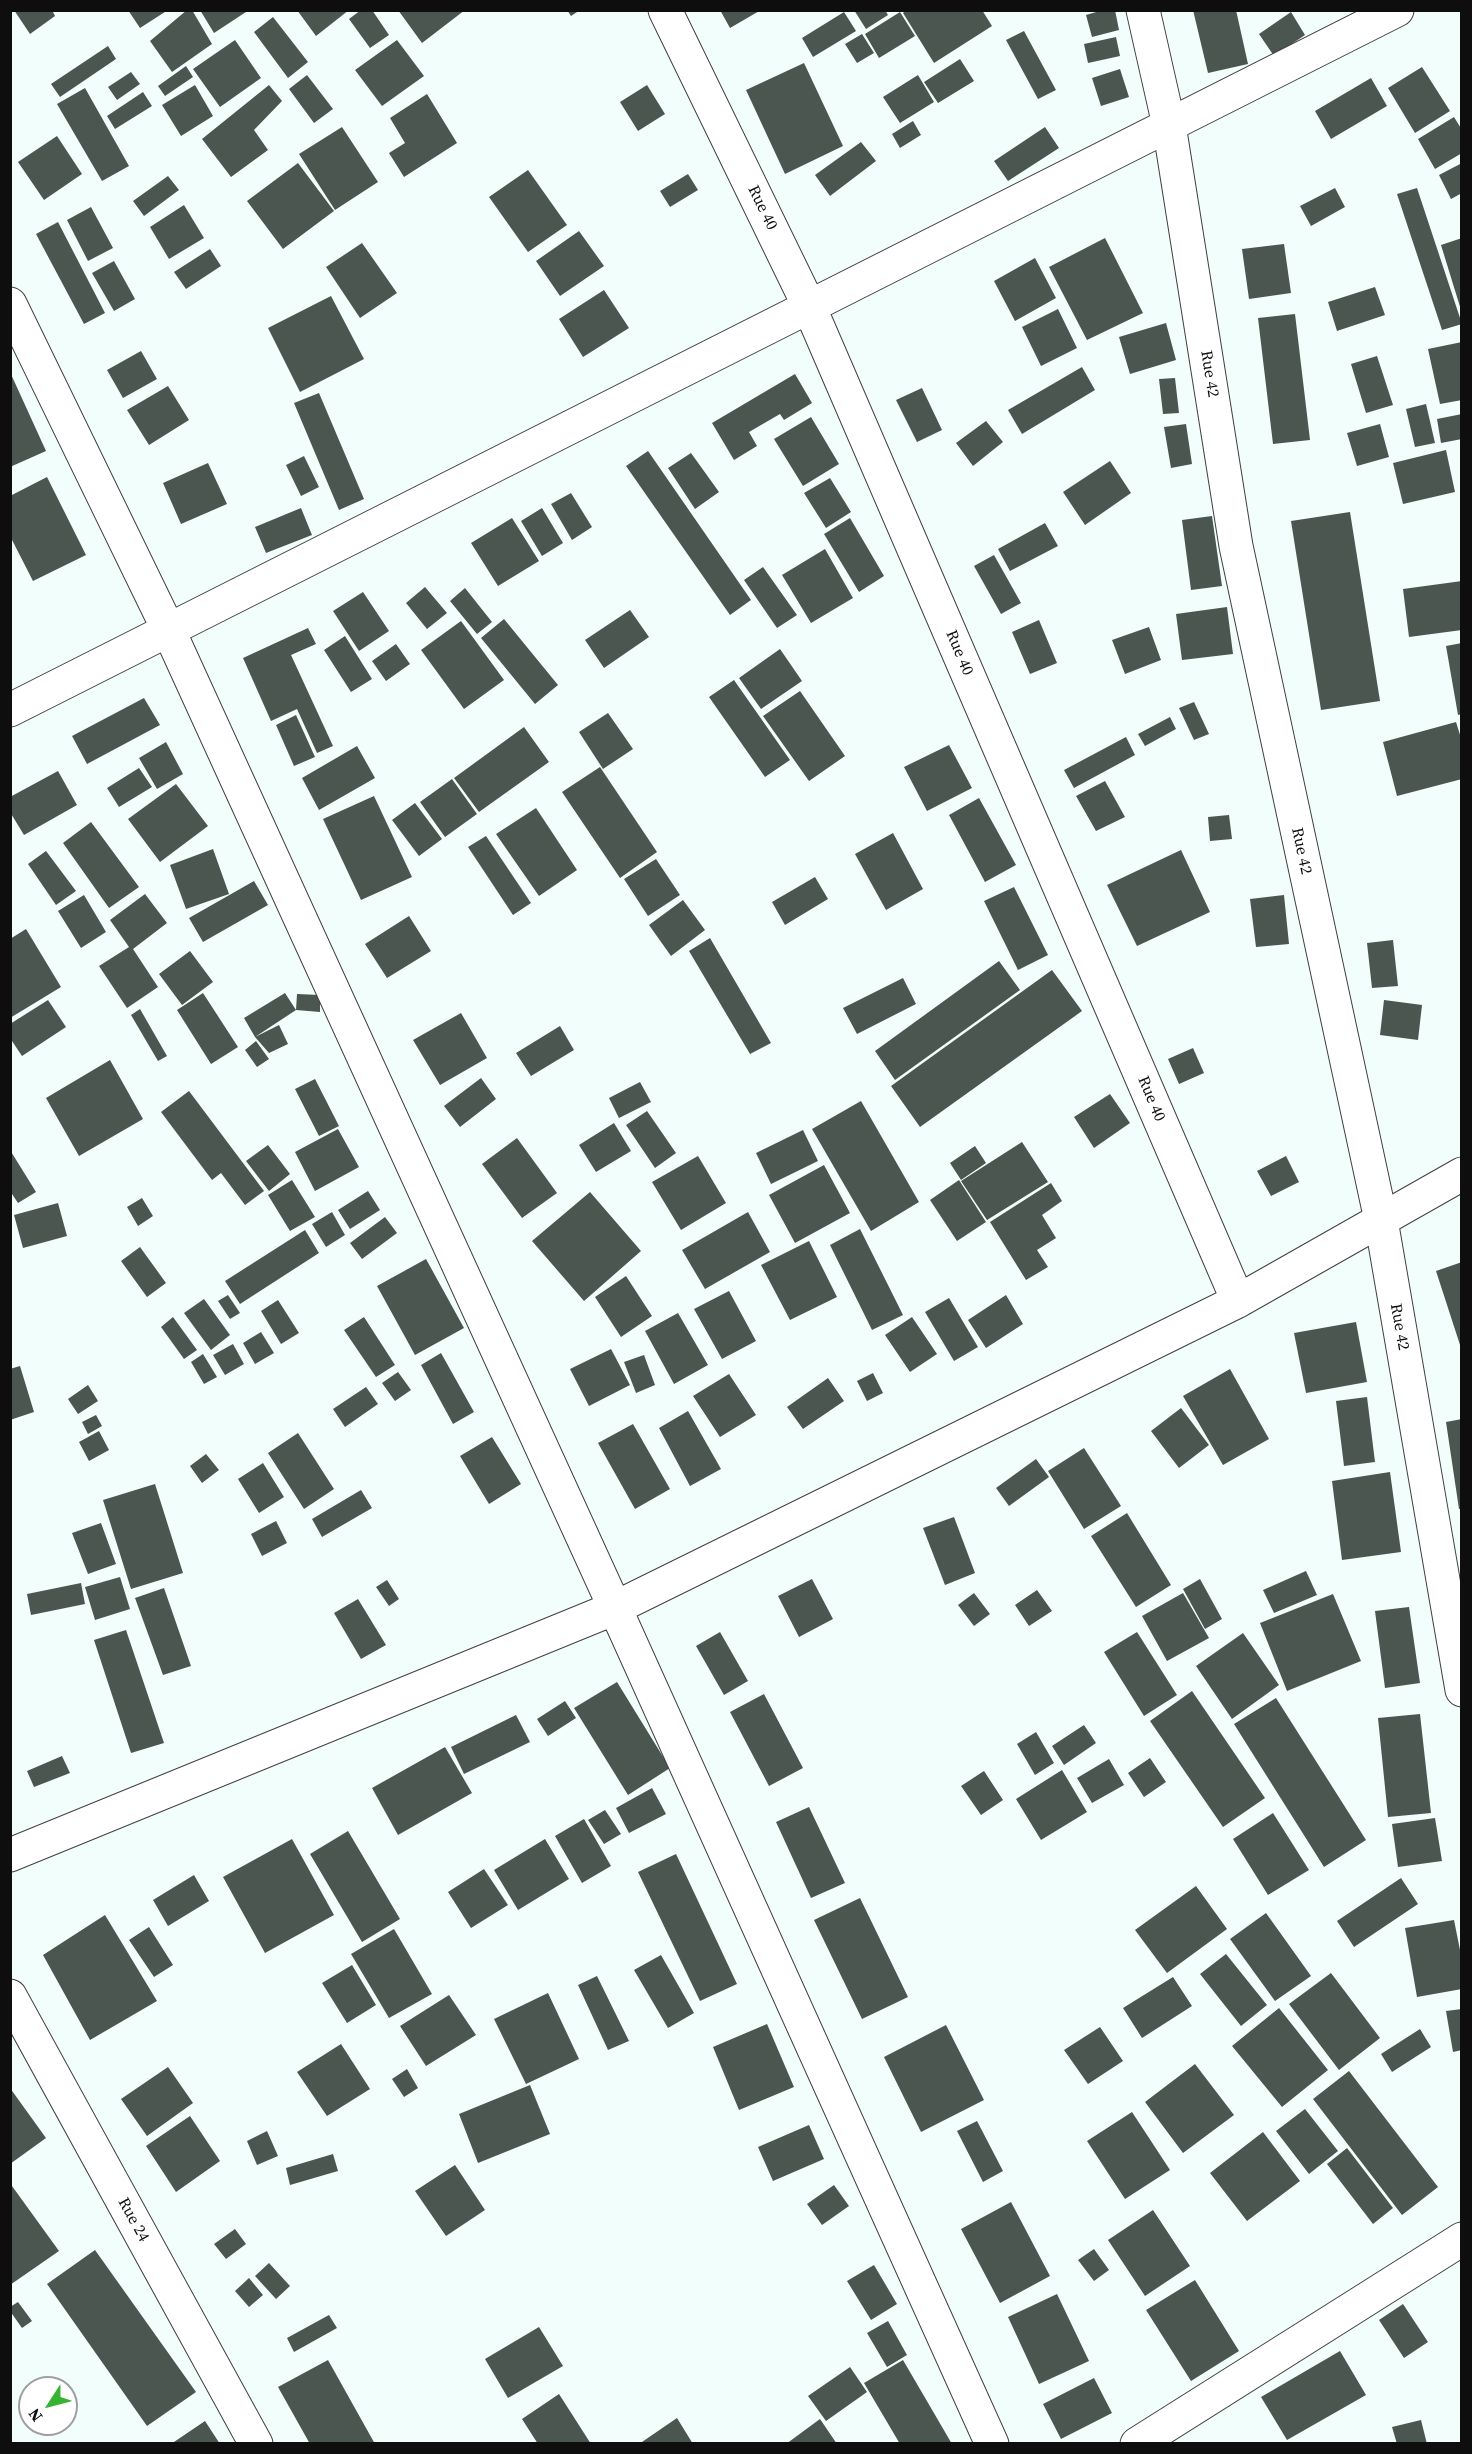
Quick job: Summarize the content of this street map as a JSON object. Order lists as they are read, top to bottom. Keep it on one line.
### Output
{"streets":{"street":["Rue 40","Rue 42","Rue 24"]},"north":"bottom left"}
